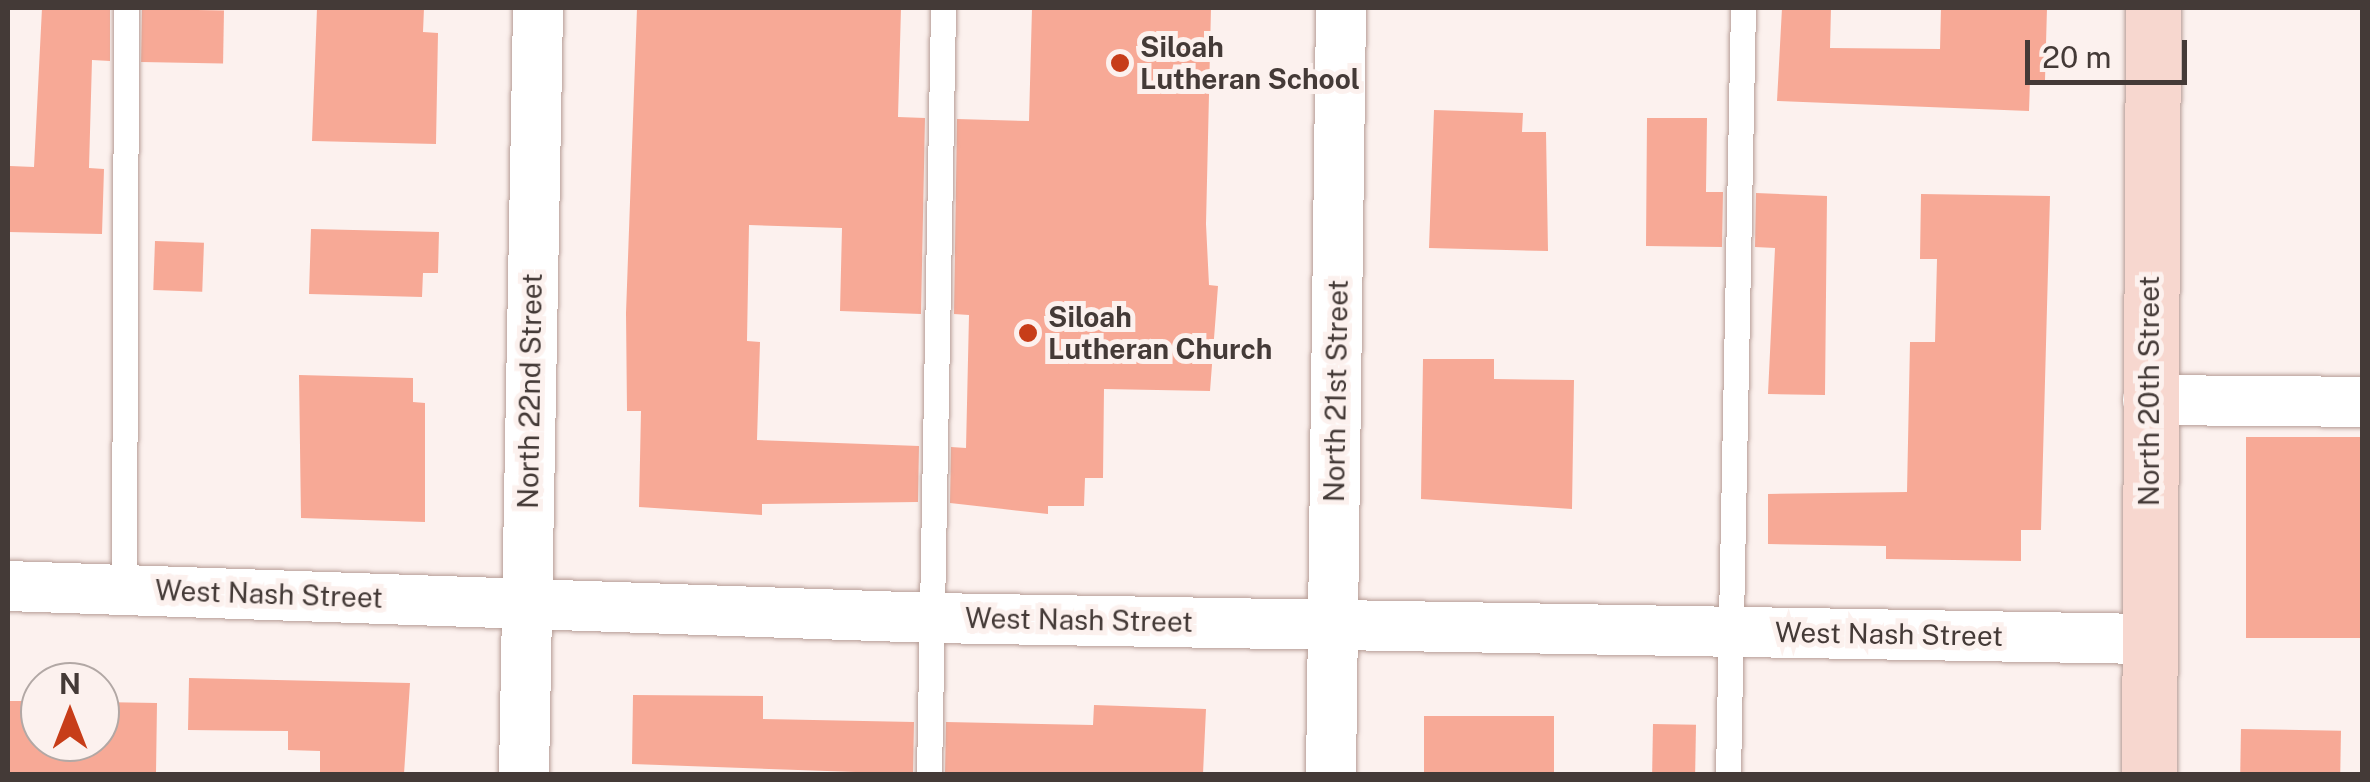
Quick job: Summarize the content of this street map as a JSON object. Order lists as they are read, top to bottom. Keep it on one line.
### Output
{"streets":{"main road":["North 20th Street"],"street":["North 22nd Street","North 21st Street","West Nash Street"]},"crossings":[["North 22nd Street","West Nash Street"],["North 21st Street","West Nash Street"],["North 20th Street","West Nash Street"]],"places":["Siloah Lutheran School","Siloah Lutheran Church"],"scale_bar":"20 m","north":"top"}
